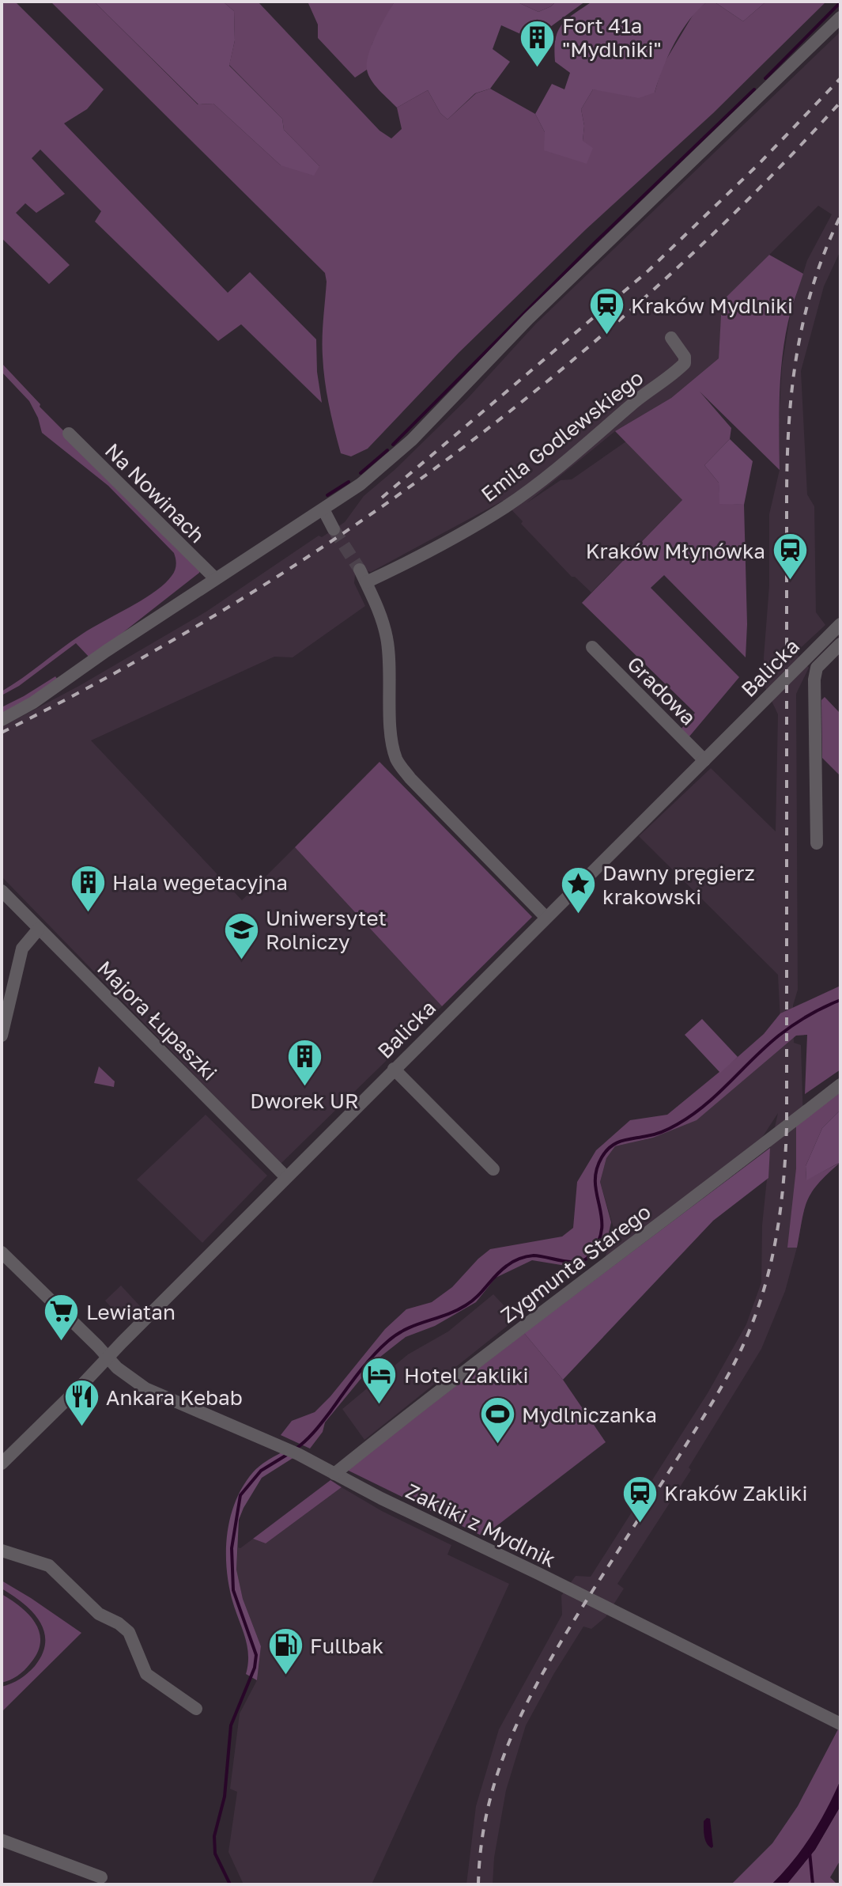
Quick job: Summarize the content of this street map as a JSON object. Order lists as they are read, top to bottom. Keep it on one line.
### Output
{"streets":{"street":["Emila Godlewskiego","Na Nowinach","Balicka","Gradowa","Majora Łupaszki","Zygmunta Starego","Zakliki z Mydlnik"]},"crossings":[["Balicka","Gradowa"],["Balicka","Majora Łupaszki"],["Balicka","Zakliki z Mydlnik"],["Zygmunta Starego","Zakliki z Mydlnik"]],"places":{"building":["Fort 41a \"Mydlniki\"","Hala wegetacyjna","Dworek UR"],"station":["Kraków Mydlniki","Kraków Młynówka","Kraków Zakliki"],"place":["Dawny pręgierz krakowski"],"school or university":["Uniwersytet Rolniczy"],"supermarket":["Lewiatan"],"hotel":["Hotel Zakliki"],"restaurant":["Ankara Kebab"],"sports":["Mydlniczanka"],"fuel station":["Fullbak"]}}
